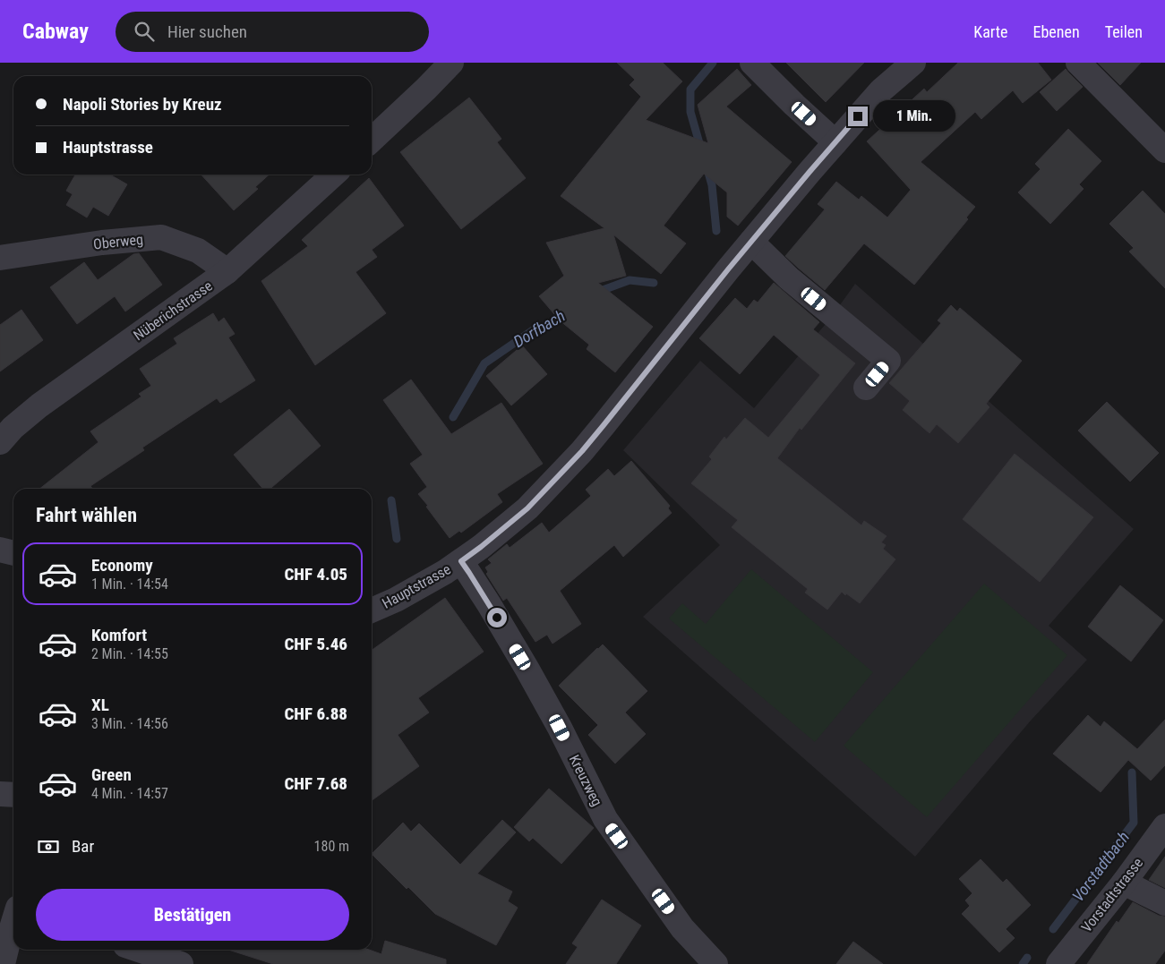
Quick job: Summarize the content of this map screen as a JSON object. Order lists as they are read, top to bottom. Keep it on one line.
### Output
{"streets":{"street":["Oberweg","Nüberichstrasse","Hauptstrasse","Kreuzweg","Vorstadtstrasse"]},"crossings":[["Oberweg","Nüberichstrasse"],["Hauptstrasse","Kreuzweg"]],"water":["Dorfbach","Vorstadtbach"],"page":{"header":"Cabway","search":"Hier suchen","nav":["Karte","Ebenen","Teilen"],"banner":["Napoli Stories by Kreuz","Hauptstrasse"],"bubble":"1 Min.","heading":"Fahrt wählen","list":[{"name":"Economy","note":"1 Min. · 14:54","value":"CHF 4.05"},{"name":"Komfort","note":"2 Min. · 14:55","value":"CHF 5.46"},{"name":"XL","note":"3 Min. · 14:56","value":"CHF 6.88"},{"name":"Green","note":"4 Min. · 14:57","value":"CHF 7.68"}],"pay":["Bar","180 m"],"buttons":"Bestätigen"}}
